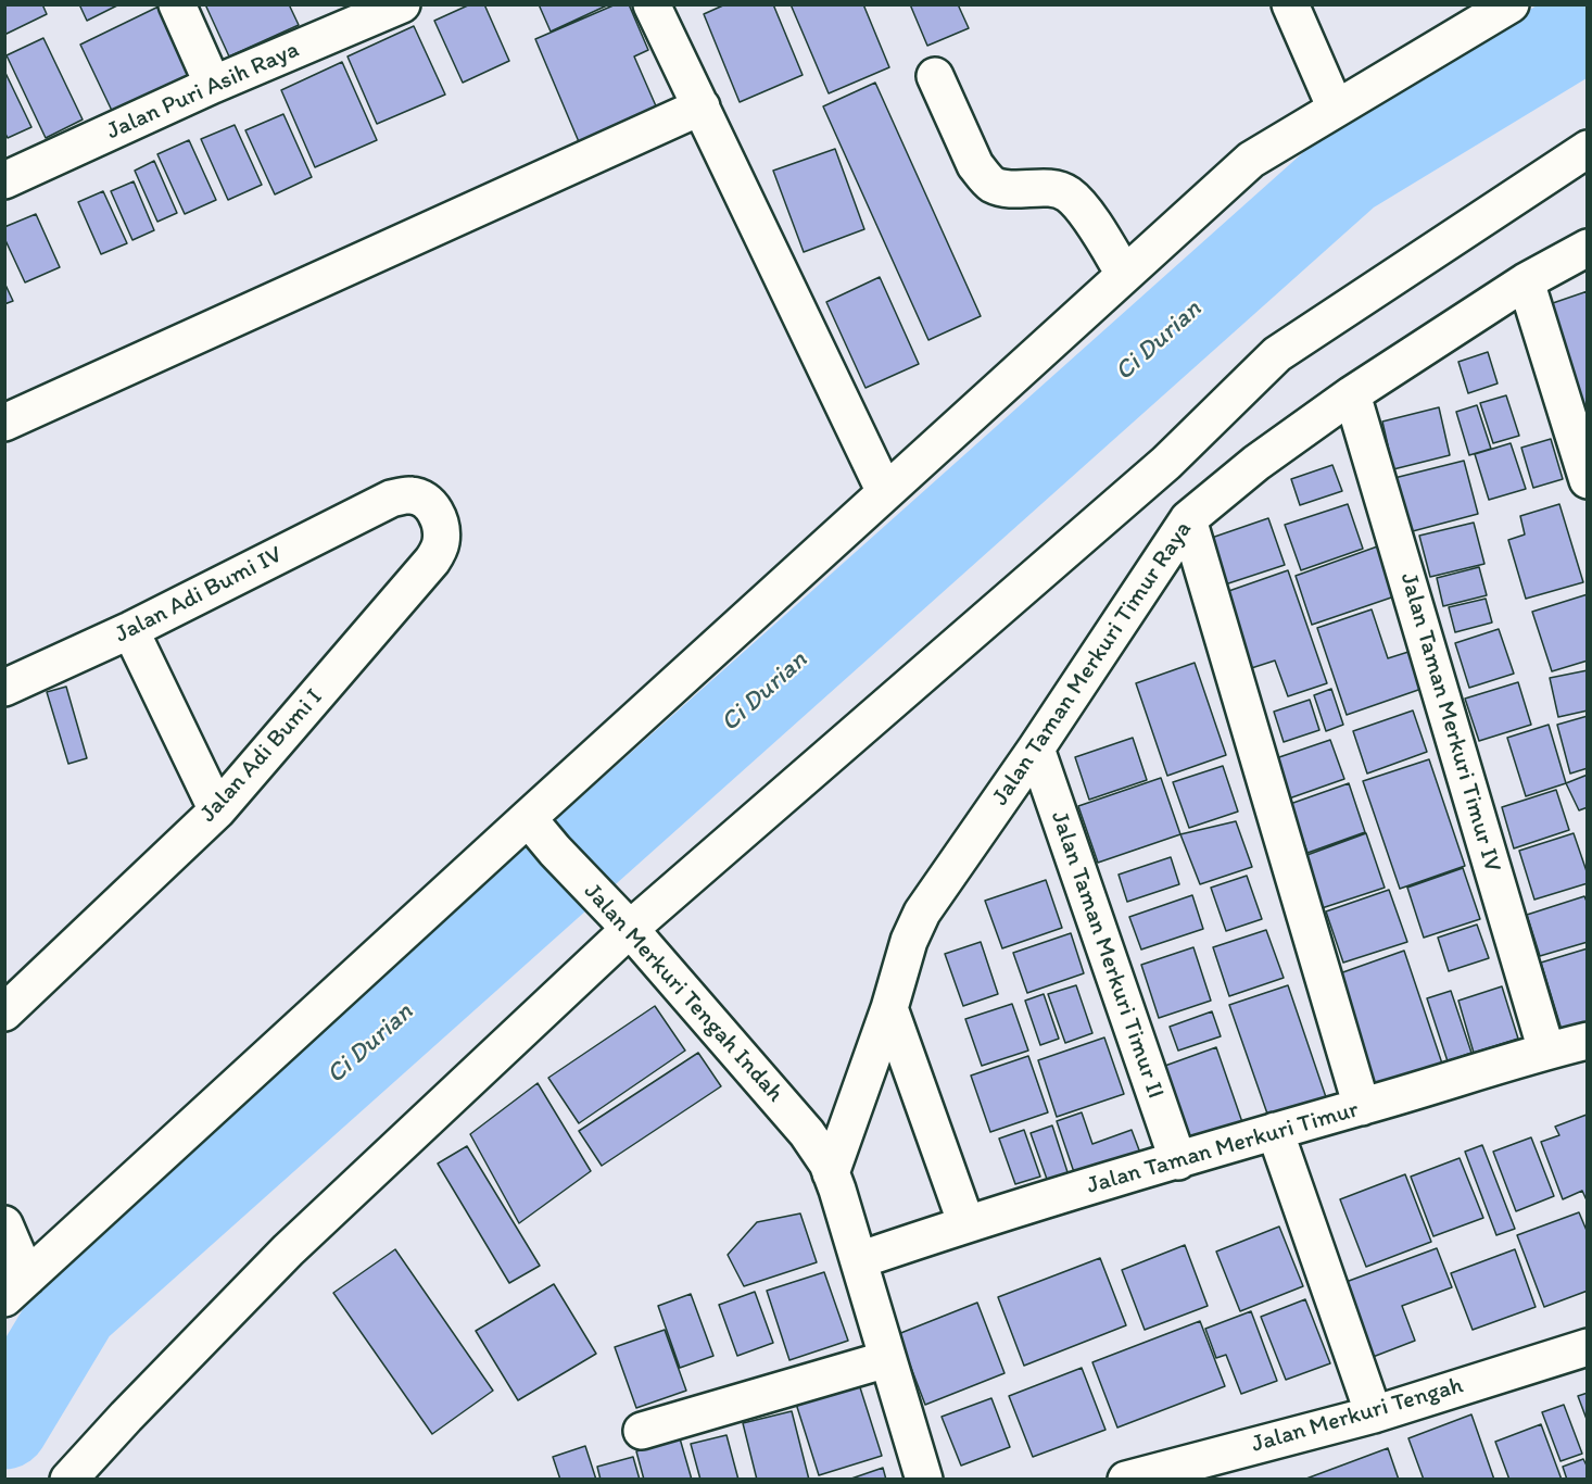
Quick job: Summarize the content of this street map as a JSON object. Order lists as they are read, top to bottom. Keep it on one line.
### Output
{"streets":{"street":["Jalan Puri Asih Raya","Jalan Adi Bumi IV","Jalan Taman Merkuri Timur Raya","Jalan Taman Merkuri Timur IV","Jalan Adi Bumi I","Jalan Taman Merkuri Timur II","Jalan Merkuri Tengah Indah","Jalan Taman Merkuri Timur","Jalan Merkuri Tengah"]},"crossings":[["Jalan Adi Bumi IV","Jalan Adi Bumi I"],["Jalan Taman Merkuri Timur Raya","Jalan Taman Merkuri Timur IV"],["Jalan Taman Merkuri Timur Raya","Jalan Taman Merkuri Timur II"],["Jalan Taman Merkuri Timur Raya","Jalan Merkuri Tengah Indah"],["Jalan Taman Merkuri Timur IV","Jalan Taman Merkuri Timur"],["Jalan Taman Merkuri Timur II","Jalan Taman Merkuri Timur"],["Jalan Merkuri Tengah Indah","Jalan Taman Merkuri Timur"]],"water":["Ci Durian"]}
